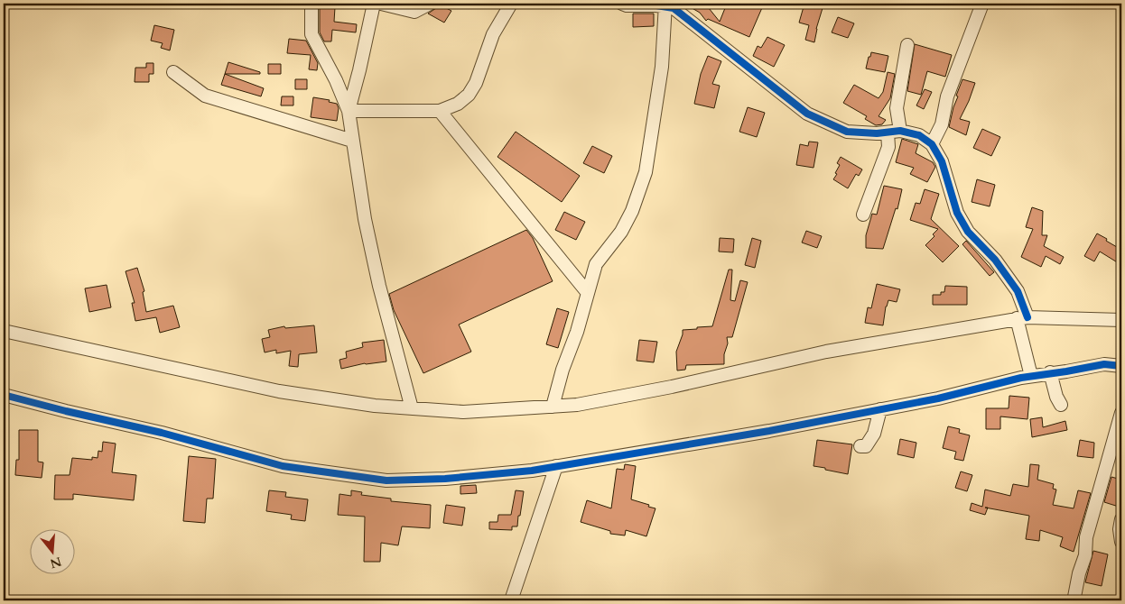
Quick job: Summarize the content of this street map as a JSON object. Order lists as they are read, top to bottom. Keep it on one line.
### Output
{"north":"bottom"}
